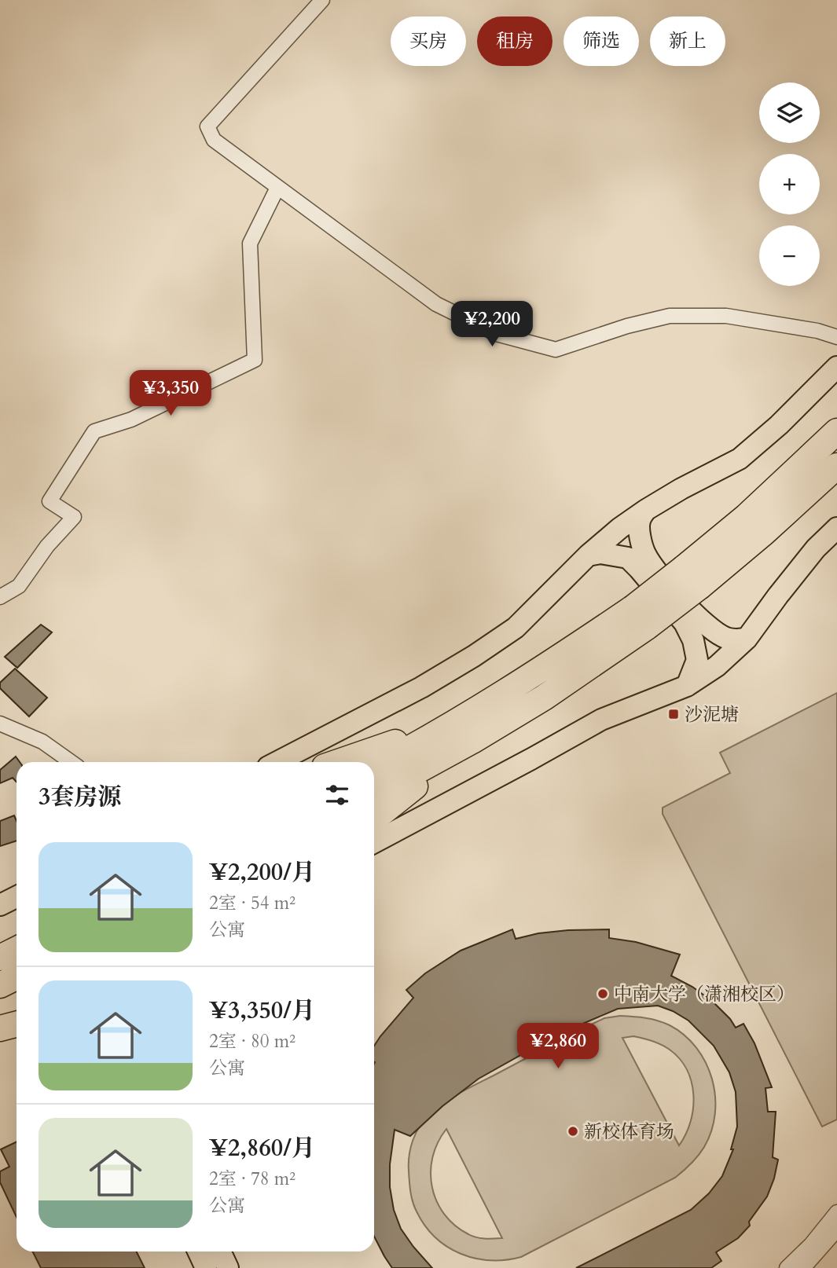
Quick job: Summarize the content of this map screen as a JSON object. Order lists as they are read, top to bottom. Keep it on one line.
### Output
{"places":{"transit":["沙泥塘"],"other":["中南大学（潇湘校区）","新校体育场"]},"page":{"chip":["买房","租房","筛选","新上"],"map_buttons":["+","−"],"price":["¥2,200","¥3,350","¥2,860"],"heading":"3套房源","list":[{"name":"¥2,200/月","note":"2室 · 54 m² · 公寓"},{"name":"¥3,350/月","note":"2室 · 80 m² · 公寓"},{"name":"¥2,860/月","note":"2室 · 78 m² · 公寓"}]}}
